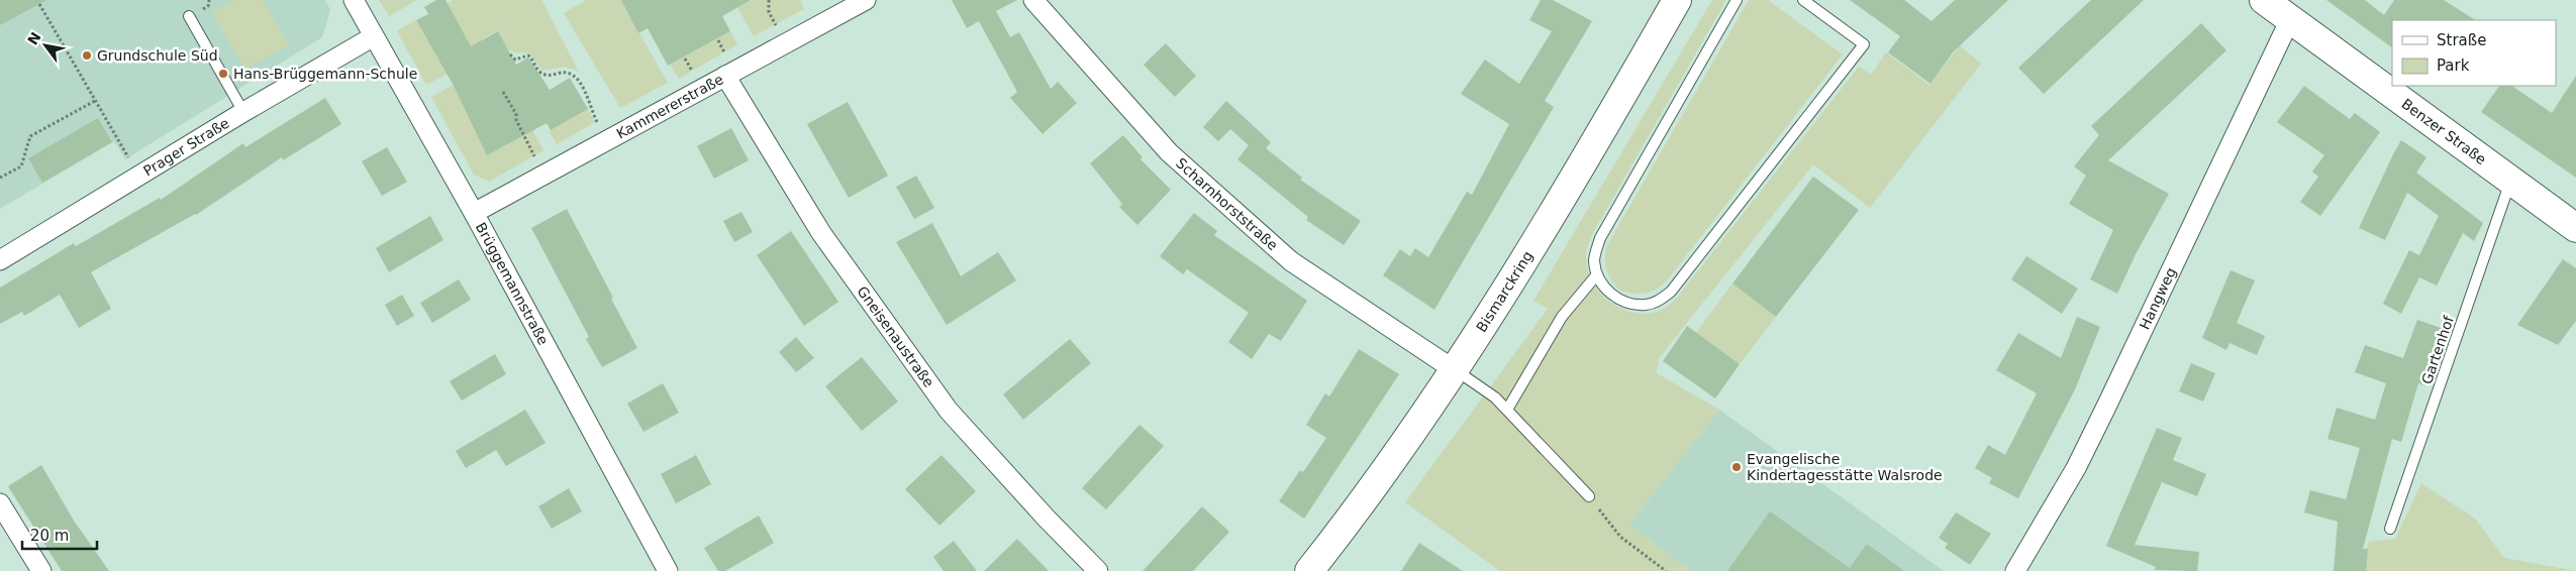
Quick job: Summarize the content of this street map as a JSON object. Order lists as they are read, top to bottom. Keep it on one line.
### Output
{"streets":{"street":["Kammererstraße","Benzer Straße","Prager Straße","Scharnhorststraße","Brüggemannstraße","Bismarckring","Hangweg","Gneisenaustraße"],"lane":["Gartenhof"]},"crossings":[["Kammererstraße","Brüggemannstraße"],["Kammererstraße","Gneisenaustraße"],["Benzer Straße","Hangweg"],["Benzer Straße","Gartenhof"],["Prager Straße","Brüggemannstraße"],["Scharnhorststraße","Bismarckring"]],"places":["Grundschule Süd","Hans-Brüggemann-Schule","Evangelische Kindertagesstätte Walsrode"],"legend":["Straße","Park"],"scale_bar":"20 m","north":"top left"}
